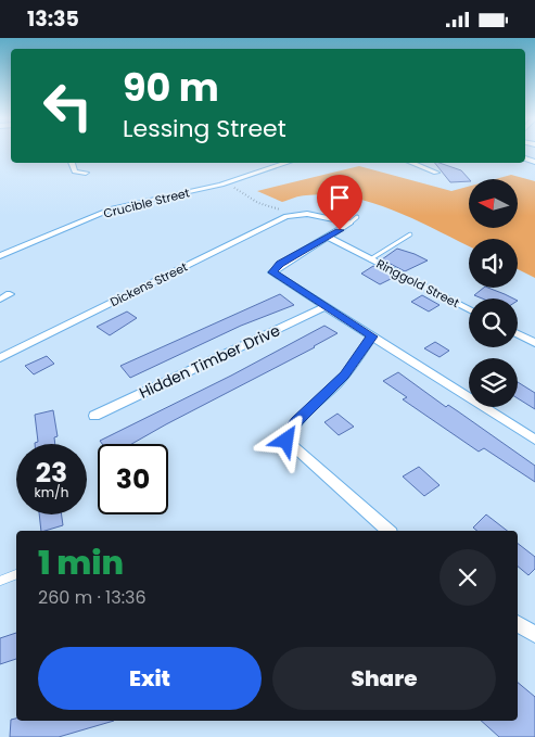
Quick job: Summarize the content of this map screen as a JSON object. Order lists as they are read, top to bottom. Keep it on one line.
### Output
{"streets":{"street":["Crucible Street","Ringgold Street","Dickens Street","Hidden Timber Drive"]},"north":"left","page":{"status":"13:35","turn":["90 m","Lessing Street"],"speed":"23 km/h","limit":"30","heading":["1 min","260 m · 13:36"],"buttons":["Exit","Share"]}}
